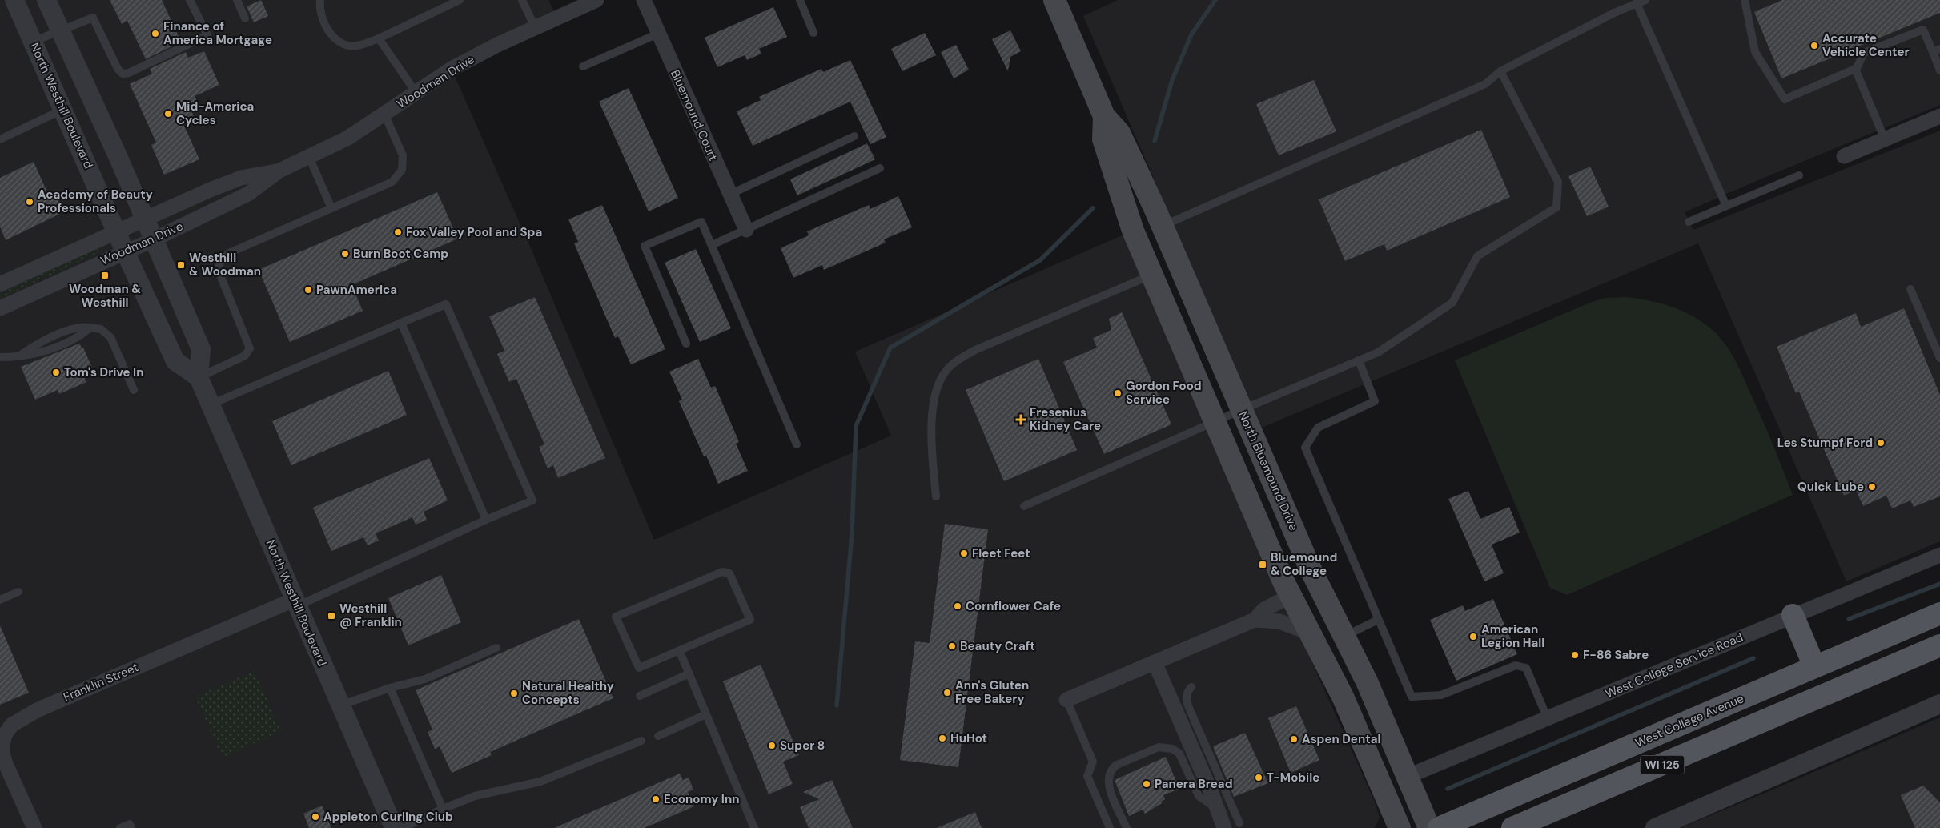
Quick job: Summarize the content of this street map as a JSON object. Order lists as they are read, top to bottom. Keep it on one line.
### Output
{"streets":{"main road":["North Bluemound Drive","West College Avenue","WI 125"],"street":["Woodman Drive","North Westhill Boulevard","Bluemound Court","West College Service Road","Franklin Street"]},"crossings":[["Woodman Drive","North Westhill Boulevard"],["North Westhill Boulevard","Franklin Street"],["North Bluemound Drive","West College Service Road"]],"places":{"other":["Finance of America Mortgage","Accurate Vehicle Center","Mid-America Cycles","Academy of Beauty Professionals","Fox Valley Pool and Spa","Burn Boot Camp","PawnAmerica","Tom's Drive In","Gordon Food Service","Les Stumpf Ford","Quick Lube","Fleet Feet","Cornflower Cafe","American Legion Hall","Beauty Craft","F-86 Sabre","Ann's Gluten Free Bakery","Natural Healthy Concepts","HuHot","Aspen Dental","Super 8","T-Mobile","Panera Bread","Economy Inn","Appleton Curling Club"],"transit":["Westhill & Woodman","Woodman & Westhill","Bluemound & College","Westhill @ Franklin"],"health":["Fresenius Kidney Care"]}}
